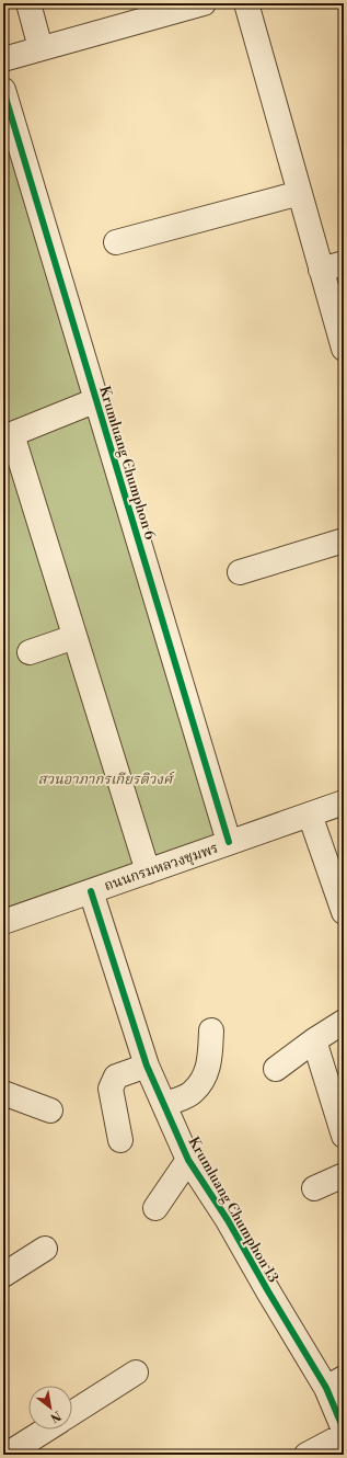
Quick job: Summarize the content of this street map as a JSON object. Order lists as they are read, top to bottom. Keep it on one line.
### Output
{"streets":{"street":["Krumluang Chumphon 6","ถนนกรมหลวงชุมพร","Krumluang Chumphon 13"]},"crossings":[["Krumluang Chumphon 6","ถนนกรมหลวงชุมพร"],["ถนนกรมหลวงชุมพร","Krumluang Chumphon 13"]],"parks":["สวนอาภากรเกียรติวงศ์"],"north":"bottom right"}
